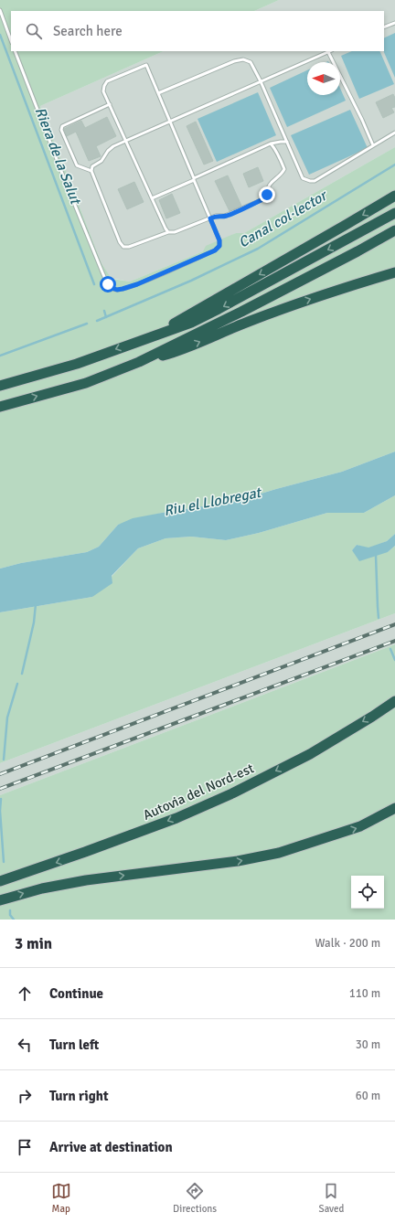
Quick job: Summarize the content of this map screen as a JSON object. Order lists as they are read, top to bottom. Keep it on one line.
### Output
{"streets":{"highway":["Autovia del Nord-est"]},"water":["Riera de la Salut","Canal col·lector","Riu el Llobregat"],"north":"left","page":{"search":"Search here","heading":["3 min","Walk · 200 m"],"list":[["Continue","110 m"],["Turn left","30 m"],["Turn right","60 m"],"Arrive at destination"],"nav":["Map","Directions","Saved"]}}
